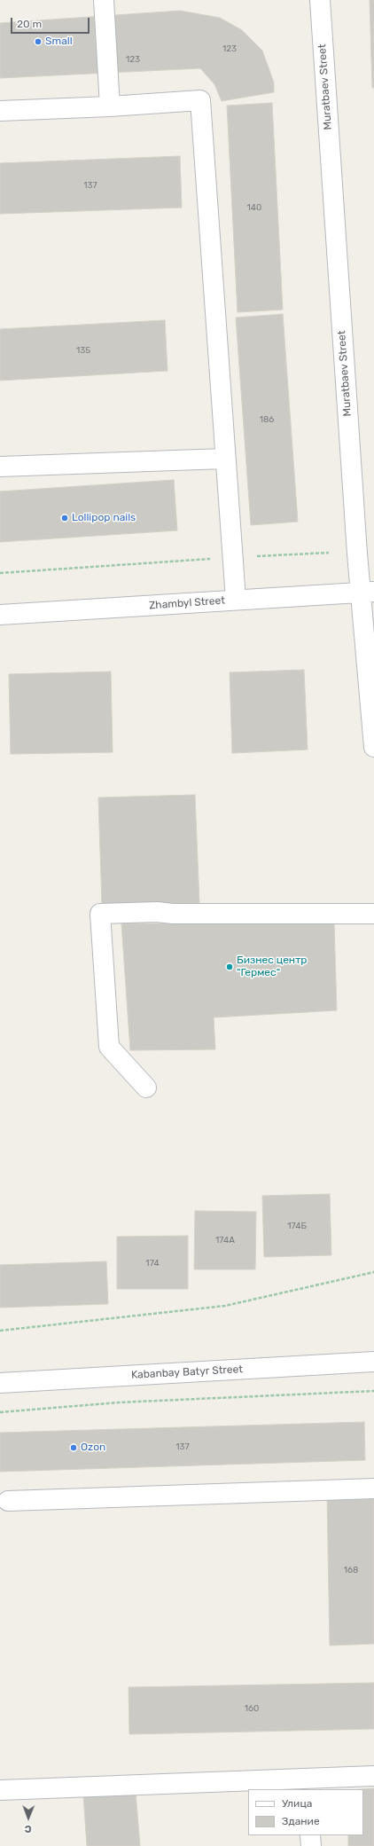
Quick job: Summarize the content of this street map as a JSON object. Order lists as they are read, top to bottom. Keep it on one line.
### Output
{"streets":{"street":["Muratbaev Street","Zhambyl Street","Kabanbay Batyr Street"]},"crossings":[["Muratbaev Street","Zhambyl Street"]],"places":["Small","Lollipop nails","Бизнес центр \"Гермес\"","Ozon"],"house_numbers":["123","123","137","140","135","186","174Б","174А","174","137","168","160"],"legend":["Улица","Здание"],"scale_bar":"20 m","north":"bottom"}
